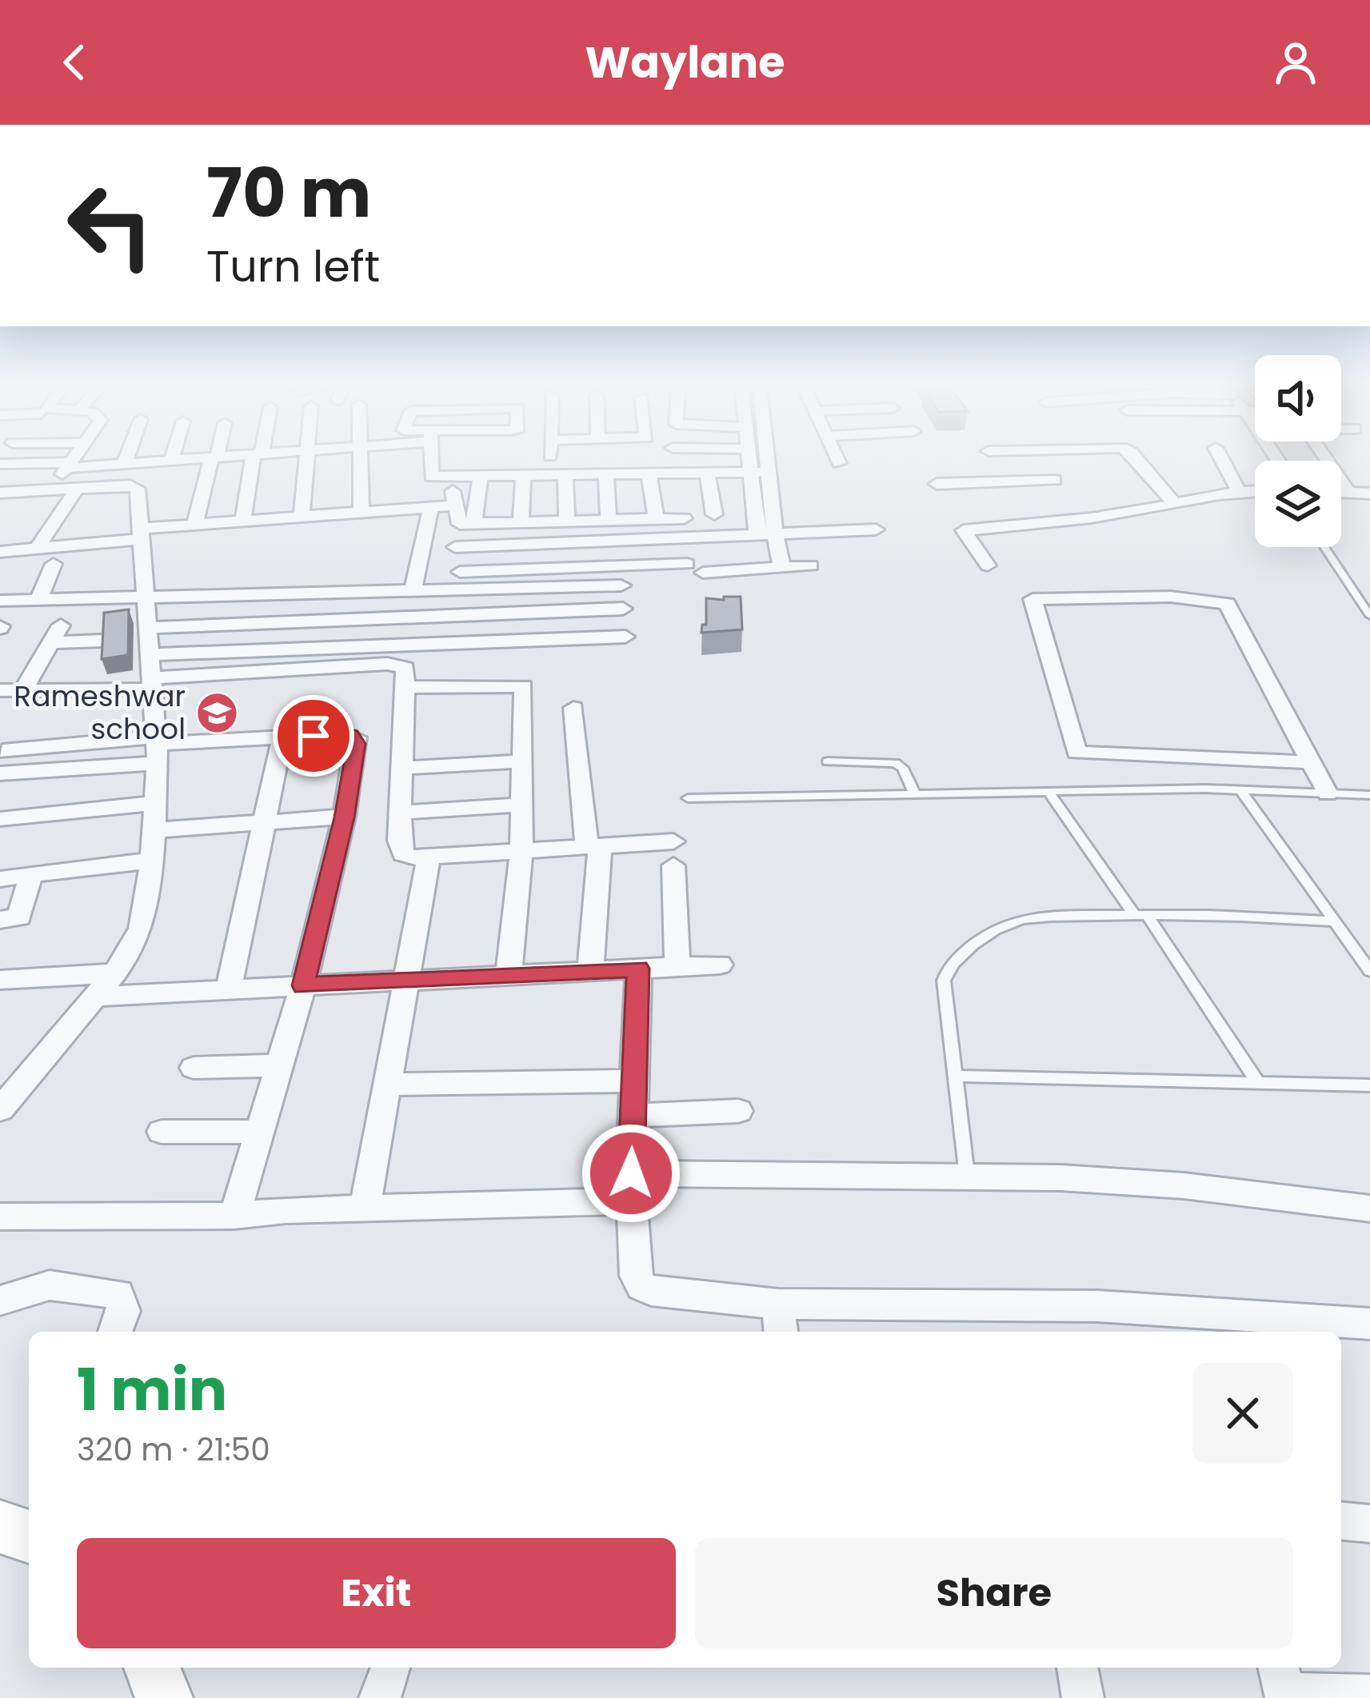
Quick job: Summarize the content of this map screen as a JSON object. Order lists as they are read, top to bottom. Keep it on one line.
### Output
{"places":{"school or university":["Rameshwar school"]},"page":{"header":"Waylane","turn":["70 m","Turn left"],"heading":["1 min","320 m · 21:50"],"buttons":["Exit","Share"]}}
